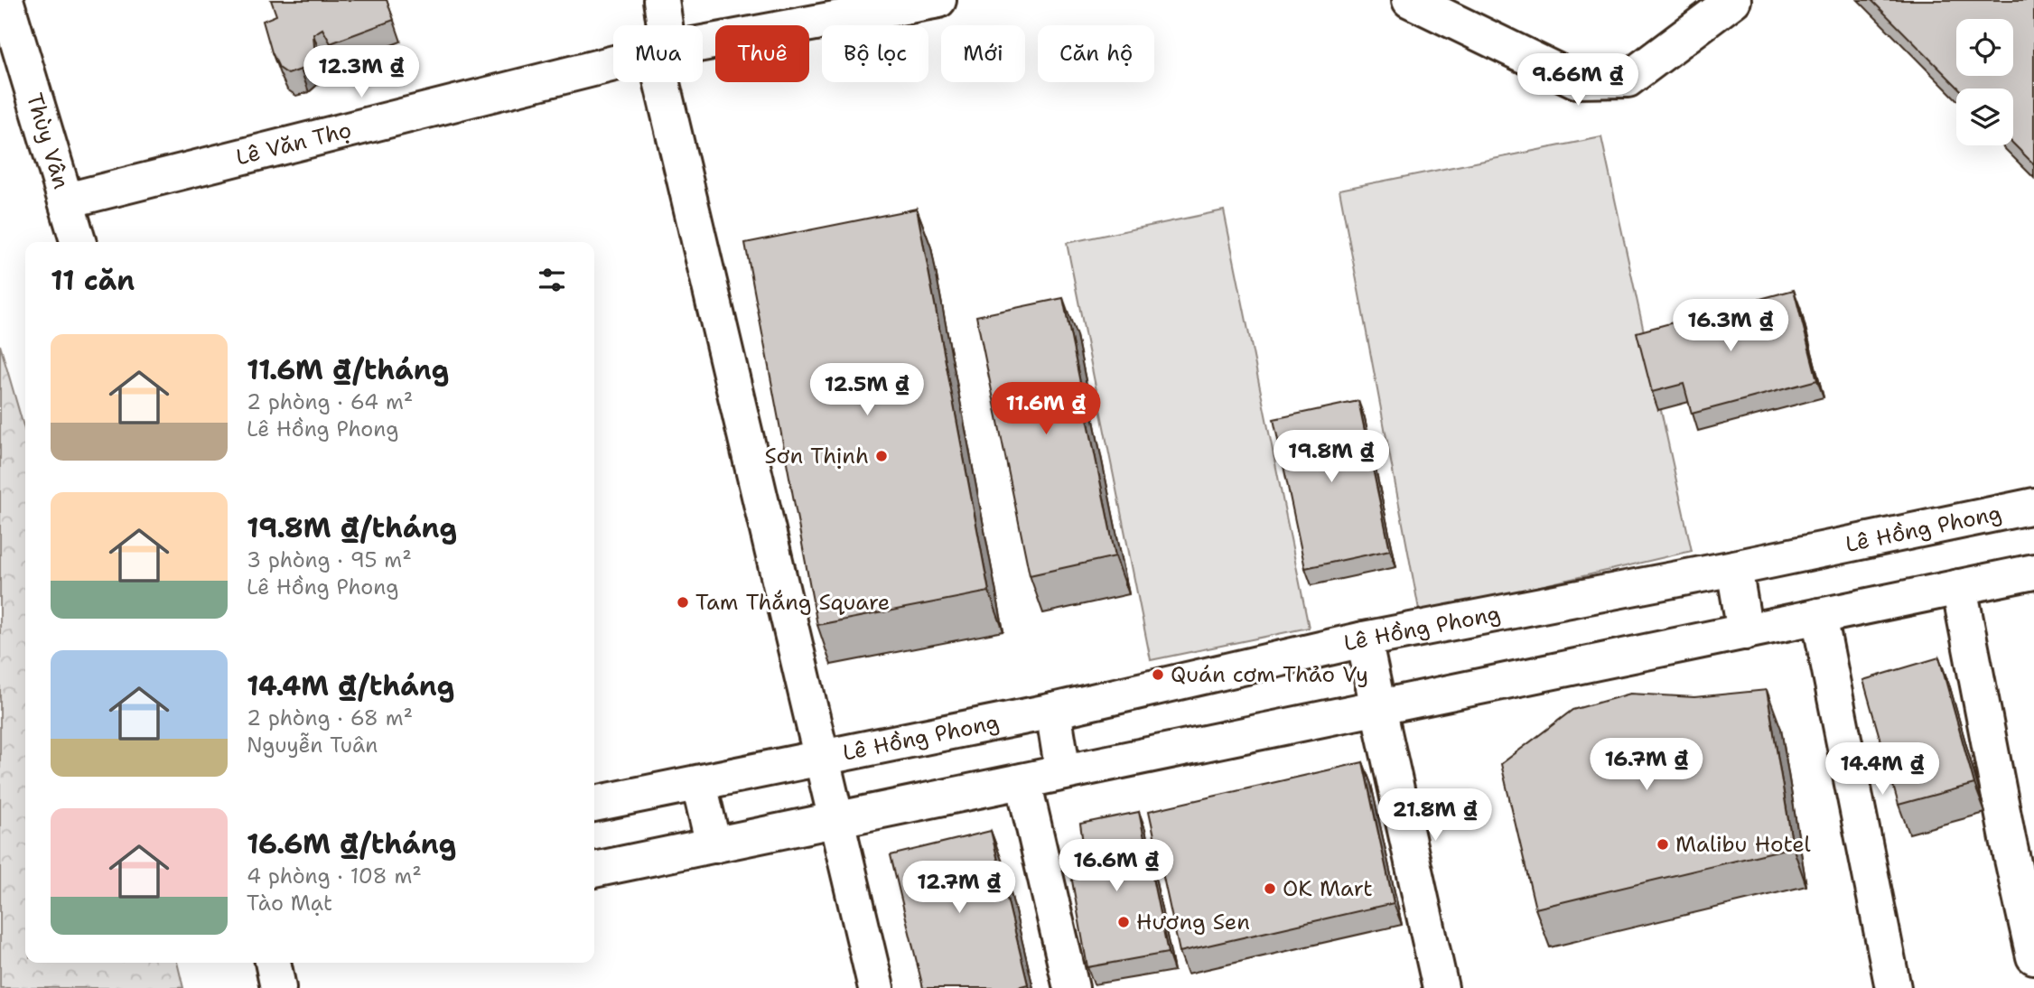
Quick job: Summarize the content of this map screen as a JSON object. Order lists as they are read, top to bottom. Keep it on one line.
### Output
{"streets":{"main road":["Thùy Vân","Lê Văn Thọ","Lê Hồng Phong"]},"crossings":[["Thùy Vân","Lê Văn Thọ"]],"places":["Sơn Thịnh","Tam Thắng Square","Quán cơm Thảo Vy","Malibu Hotel","OK Mart","Hương Sen"],"page":{"chip":["Mua","Thuê","Bộ lọc","Mới","Căn hộ"],"price":["12.3M ₫","9.66M ₫","16.3M ₫","12.5M ₫","11.6M ₫","19.8M ₫","16.7M ₫","14.4M ₫","21.8M ₫","16.6M ₫","12.7M ₫"],"heading":"11 căn","list":[{"name":"11.6M ₫/tháng","note":"2 phòng · 64 m² · Lê Hồng Phong"},{"name":"19.8M ₫/tháng","note":"3 phòng · 95 m² · Lê Hồng Phong"},{"name":"14.4M ₫/tháng","note":"2 phòng · 68 m² · Nguyễn Tuân"},{"name":"16.6M ₫/tháng","note":"4 phòng · 108 m² · Tào Mạt"}]}}
